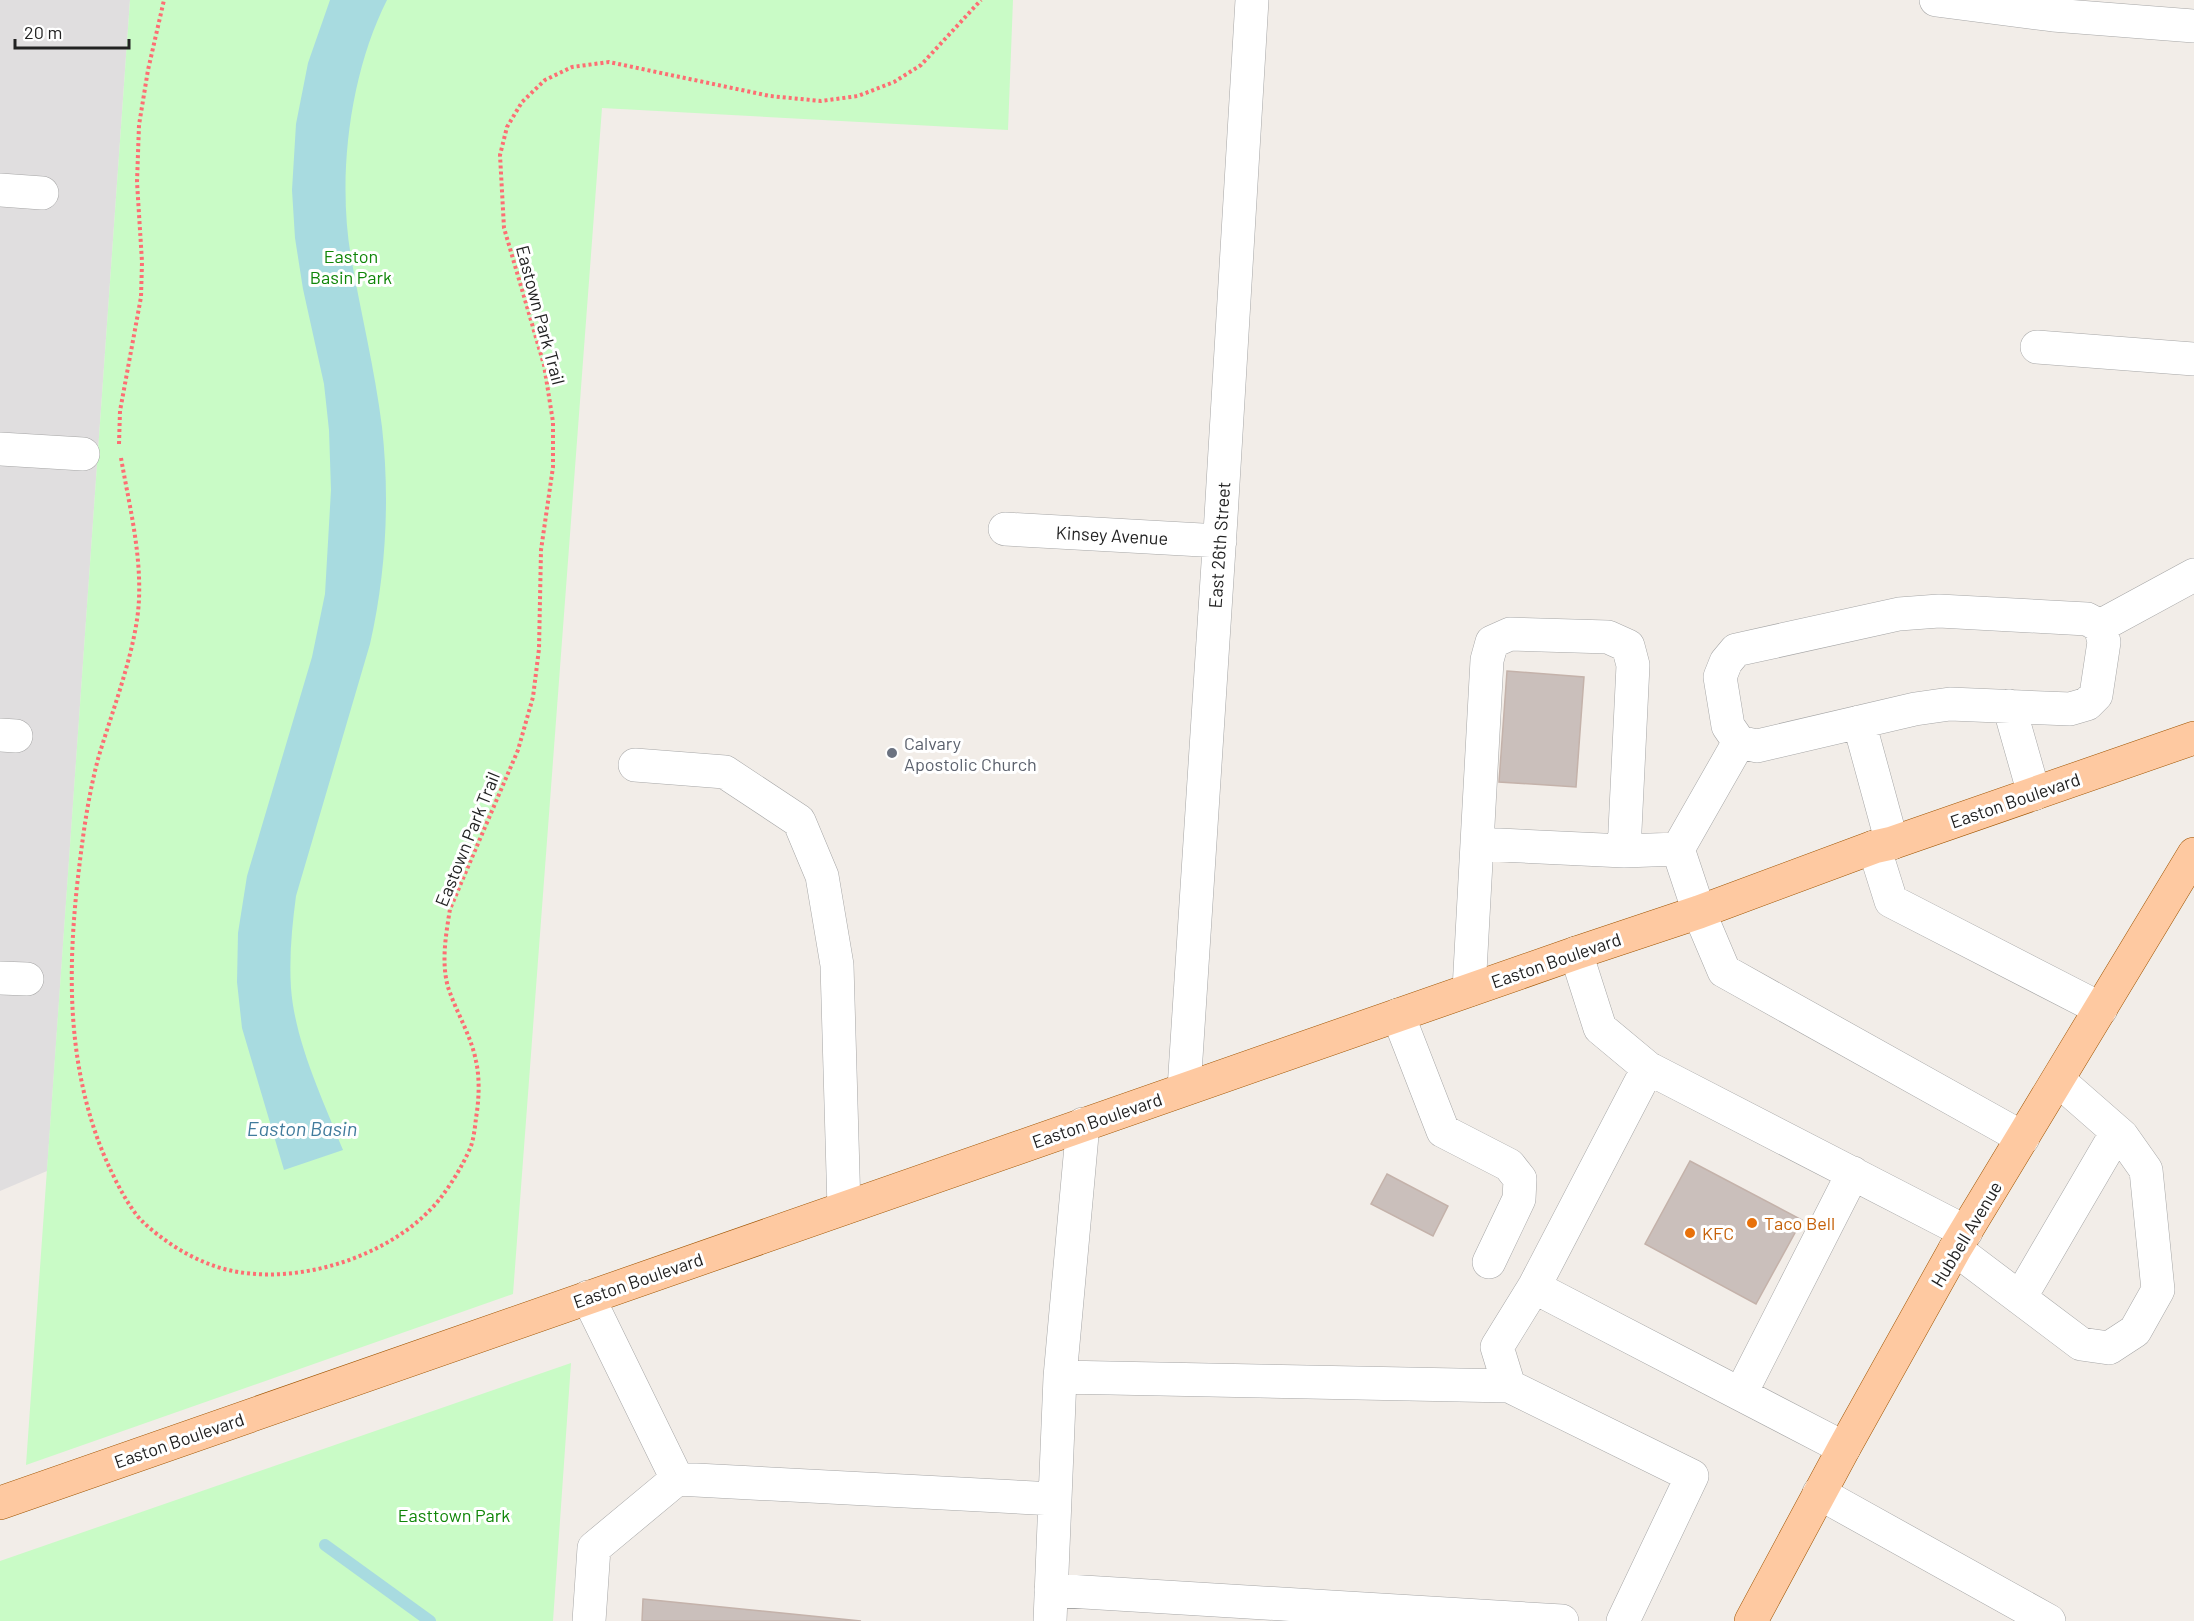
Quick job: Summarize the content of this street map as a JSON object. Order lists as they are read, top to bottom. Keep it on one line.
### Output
{"streets":{"main road":["Easton Boulevard","Hubbell Avenue"],"street":["Kinsey Avenue","East 26th Street"],"path":["Eastown Park Trail"]},"crossings":[["Kinsey Avenue","East 26th Street"],["East 26th Street","Easton Boulevard"]],"water":["Easton Basin"],"parks":["Easton Basin Park","Easttown Park"],"places":["Calvary Apostolic Church","Taco Bell","KFC"],"scale_bar":"20 m"}
